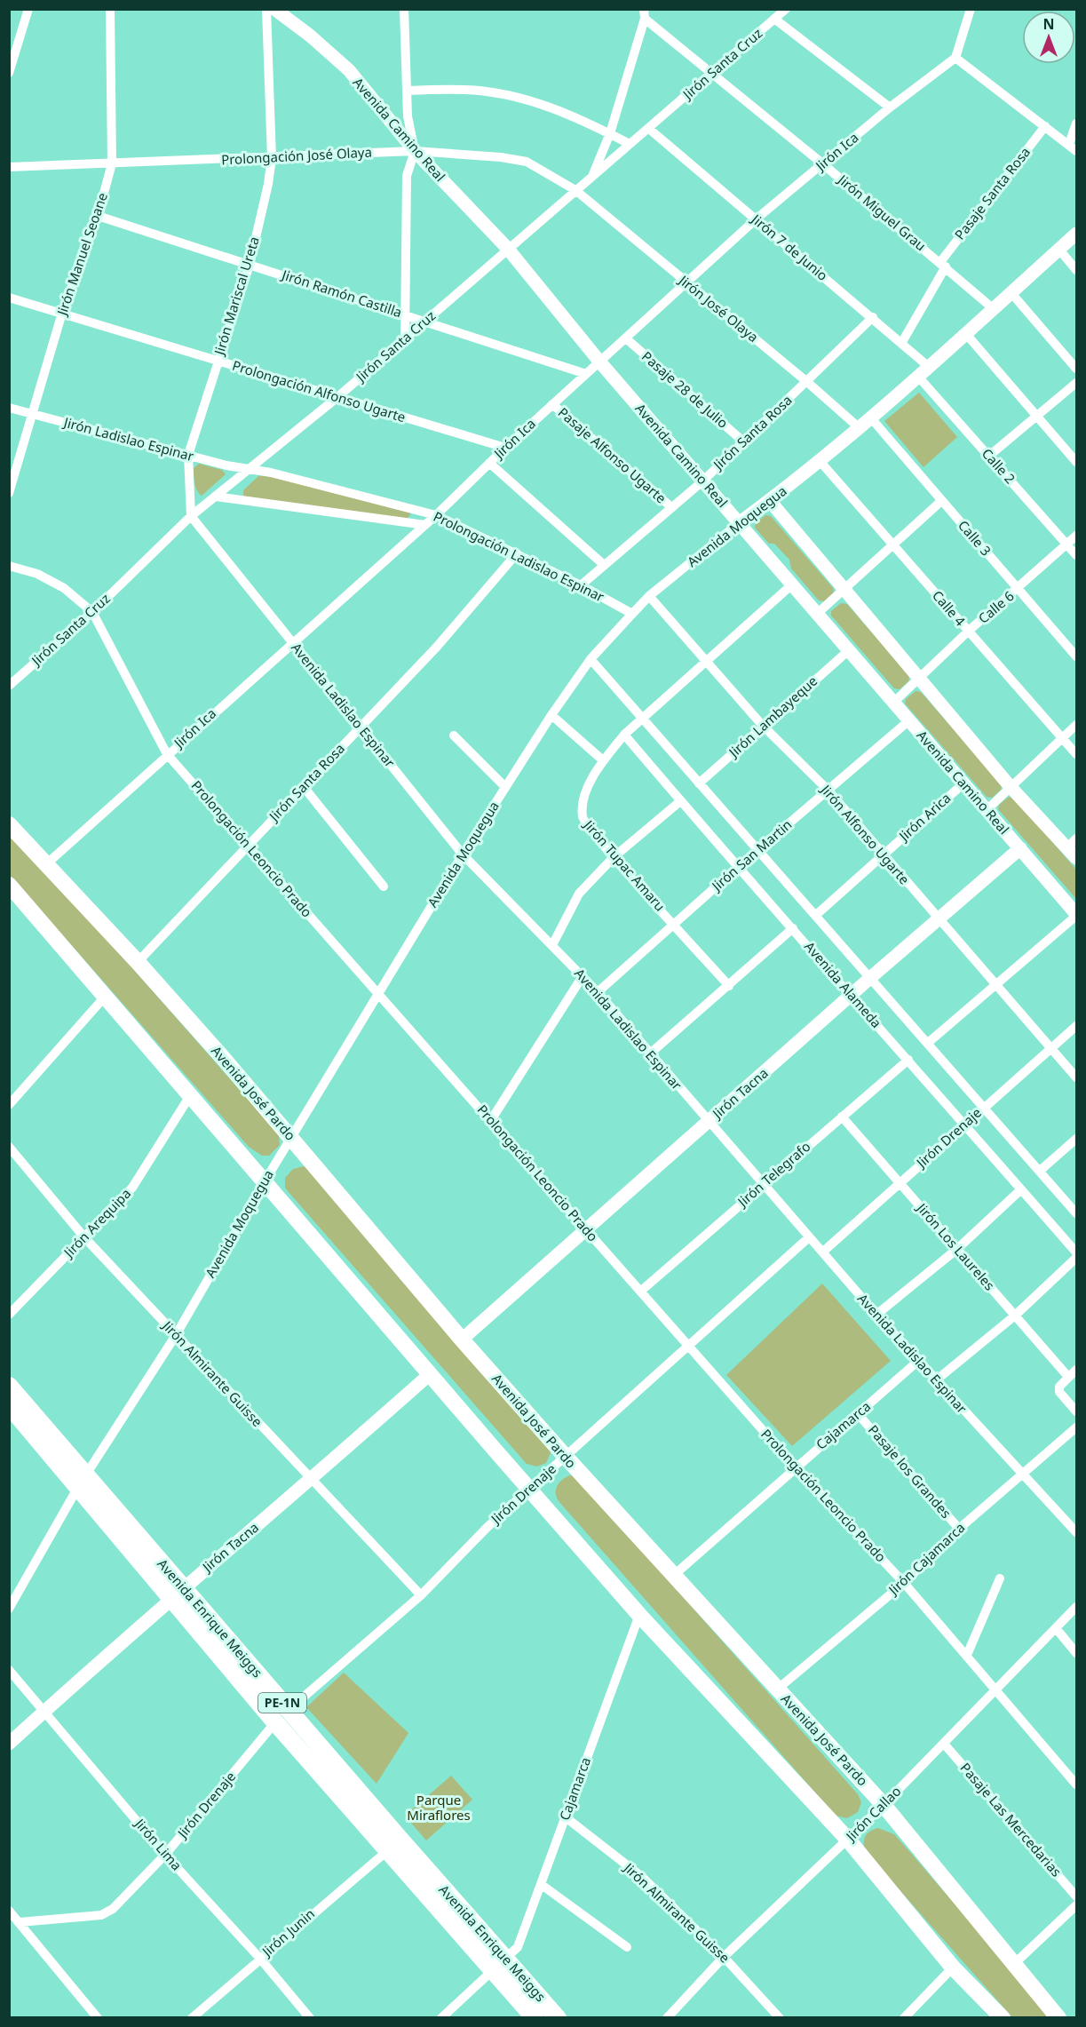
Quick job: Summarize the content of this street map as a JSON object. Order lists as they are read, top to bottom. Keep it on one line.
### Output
{"streets":{"highway":["Avenida Enrique Meiggs","PE-1N"],"main road":["Avenida José Pardo"],"street":["Jirón Santa Cruz","Avenida Camino Real","Jirón Ica","Prolongación José Olaya","Pasaje Santa Rosa","Jirón Miguel Grau","Jirón 7 de Junio","Jirón Manuel Seoane","Jirón Ramón Castilla","Jirón Mariscal Ureta","Jirón José Olaya","Pasaje 28 de Julio","Prolongación Alfonso Ugarte","Jirón Santa Rosa","Jirón Ladislao Espinar","Pasaje Alfonso Ugarte","Calle 2","Avenida Moquegua","Calle 3","Prolongación Ladislao Espinar","Calle 6","Calle 4","Avenida Ladislao Espinar","Jirón Lambayeque","Jirón Arica","Jirón Alfonso Ugarte","Prolongación Leoncio Prado","Jirón San Martin","Jirón Tupac Amaru","Avenida Alameda","Jirón Tacna","Jirón Drenaje","Jirón Telegrafo","Jirón Arequipa","Jirón Los Laureles","Jirón Almirante Guisse","Cajamarca","Pasaje los Grandes","Jirón Cajamarca","Jirón Callao","Pasaje Las Mercedarias","Jirón Lima","Jirón Junin"]},"crossings":[["Jirón Santa Cruz","Avenida Camino Real"],["Jirón Santa Cruz","Prolongación José Olaya"],["Jirón Santa Cruz","Jirón Miguel Grau"],["Jirón Santa Cruz","Jirón 7 de Junio"],["Jirón Santa Cruz","Jirón Ramón Castilla"],["Jirón Santa Cruz","Jirón Mariscal Ureta"],["Jirón Santa Cruz","Jirón José Olaya"],["Jirón Santa Cruz","Prolongación Alfonso Ugarte"],["Jirón Santa Cruz","Jirón Ladislao Espinar"],["Jirón Santa Cruz","Prolongación Ladislao Espinar"],["Jirón Santa Cruz","Avenida Ladislao Espinar"],["Jirón Santa Cruz","Prolongación Leoncio Prado"],["Avenida Camino Real","Jirón Ica"],["Avenida Camino Real","Prolongación José Olaya"],["Avenida Camino Real","Jirón Santa Rosa"],["Avenida Camino Real","Avenida Moquegua"],["Avenida Camino Real","Calle 6"],["Avenida Camino Real","Jirón Lambayeque"],["Avenida Camino Real","Jirón Arica"],["Avenida Camino Real","Jirón San Martin"],["Avenida Camino Real","Jirón Tacna"],["Jirón Ica","Jirón Miguel Grau"],["Jirón Ica","Jirón 7 de Junio"],["Jirón Ica","Jirón Ramón Castilla"],["Jirón Ica","Jirón José Olaya"],["Jirón Ica","Pasaje 28 de Julio"],["Jirón Ica","Prolongación Alfonso Ugarte"],["Jirón Ica","Pasaje Alfonso Ugarte"],["Jirón Ica","Prolongación Ladislao Espinar"],["Jirón Ica","Avenida Ladislao Espinar"],["Jirón Ica","Prolongación Leoncio Prado"],["Jirón Ica","Avenida José Pardo"],["Prolongación José Olaya","Jirón Manuel Seoane"],["Prolongación José Olaya","Jirón Mariscal Ureta"],["Prolongación José Olaya","Jirón José Olaya"],["Pasaje Santa Rosa","Jirón Miguel Grau"],["Pasaje Santa Rosa","Jirón 7 de Junio"],["Jirón Miguel Grau","Avenida Moquegua"],["Jirón 7 de Junio","Jirón Santa Rosa"],["Jirón 7 de Junio","Avenida Moquegua"],["Jirón Manuel Seoane","Jirón Ramón Castilla"],["Jirón Manuel Seoane","Prolongación Alfonso Ugarte"],["Jirón Manuel Seoane","Jirón Ladislao Espinar"],["Jirón Ramón Castilla","Jirón Mariscal Ureta"],["Jirón Mariscal Ureta","Prolongación Alfonso Ugarte"],["Jirón Mariscal Ureta","Jirón Ladislao Espinar"],["Jirón Mariscal Ureta","Avenida Ladislao Espinar"],["Jirón José Olaya","Jirón Santa Rosa"],["Jirón José Olaya","Avenida Moquegua"],["Pasaje 28 de Julio","Jirón Santa Rosa"],["Jirón Santa Rosa","Pasaje Alfonso Ugarte"],["Jirón Santa Rosa","Prolongación Ladislao Espinar"],["Jirón Santa Rosa","Avenida Ladislao Espinar"],["Jirón Santa Rosa","Prolongación Leoncio Prado"],["Jirón Santa Rosa","Avenida José Pardo"],["Jirón Ladislao Espinar","Prolongación Ladislao Espinar"],["Calle 2","Avenida Moquegua"],["Calle 2","Calle 6"],["Avenida Moquegua","Calle 3"],["Avenida Moquegua","Prolongación Ladislao Espinar"],["Avenida Moquegua","Calle 4"],["Avenida Moquegua","Avenida Ladislao Espinar"],["Avenida Moquegua","Jirón Alfonso Ugarte"],["Avenida Moquegua","Prolongación Leoncio Prado"],["Avenida Moquegua","Avenida Alameda"],["Avenida Moquegua","Avenida José Pardo"],["Avenida Moquegua","Jirón Almirante Guisse"],["Avenida Moquegua","Avenida Enrique Meiggs"],["Calle 3","Calle 6"],["Calle 6","Calle 4"],["Avenida Ladislao Espinar","Jirón San Martin"],["Avenida Ladislao Espinar","Jirón Tacna"],["Avenida Ladislao Espinar","Jirón Drenaje"],["Avenida Ladislao Espinar","Jirón Telegrafo"],["Avenida Ladislao Espinar","Cajamarca"],["Avenida Ladislao Espinar","Jirón Cajamarca"],["Jirón Lambayeque","Jirón Alfonso Ugarte"],["Jirón Lambayeque","Avenida Alameda"],["Jirón Arica","Jirón Alfonso Ugarte"],["Jirón Arica","Avenida Alameda"],["Jirón Alfonso Ugarte","Jirón San Martin"],["Jirón Alfonso Ugarte","Jirón Tacna"],["Jirón Alfonso Ugarte","Jirón Drenaje"],["Prolongación Leoncio Prado","Jirón Tacna"],["Prolongación Leoncio Prado","Jirón Drenaje"],["Prolongación Leoncio Prado","Jirón Telegrafo"],["Prolongación Leoncio Prado","Cajamarca"],["Prolongación Leoncio Prado","Jirón Cajamarca"],["Prolongación Leoncio Prado","Jirón Callao"],["Jirón San Martin","Jirón Tupac Amaru"],["Jirón San Martin","Avenida Alameda"],["Jirón Tupac Amaru","Avenida Alameda"],["Avenida Alameda","Jirón Tacna"],["Avenida Alameda","Jirón Drenaje"],["Avenida Alameda","Jirón Telegrafo"],["Avenida José Pardo","Jirón Tacna"],["Avenida José Pardo","Jirón Drenaje"],["Avenida José Pardo","Cajamarca"],["Avenida José Pardo","Jirón Cajamarca"],["Avenida José Pardo","Jirón Callao"],["Jirón Tacna","Jirón Almirante Guisse"],["Jirón Tacna","Avenida Enrique Meiggs"],["Jirón Tacna","Jirón Lima"],["Jirón Drenaje","Jirón Los Laureles"],["Jirón Drenaje","Jirón Almirante Guisse"],["Jirón Drenaje","Avenida Enrique Meiggs"],["Jirón Drenaje","Jirón Lima"],["Jirón Telegrafo","Jirón Los Laureles"],["Jirón Arequipa","Jirón Almirante Guisse"],["Jirón Almirante Guisse","Cajamarca"],["Jirón Almirante Guisse","Jirón Callao"],["Cajamarca","Pasaje los Grandes"],["Cajamarca","Avenida Enrique Meiggs"],["Pasaje los Grandes","Jirón Cajamarca"],["Avenida Enrique Meiggs","Jirón Junin"],["Jirón Callao","Pasaje Las Mercedarias"],["Jirón Lima","Jirón Junin"]],"parks":["Parque Miraflores"],"north":"top"}
